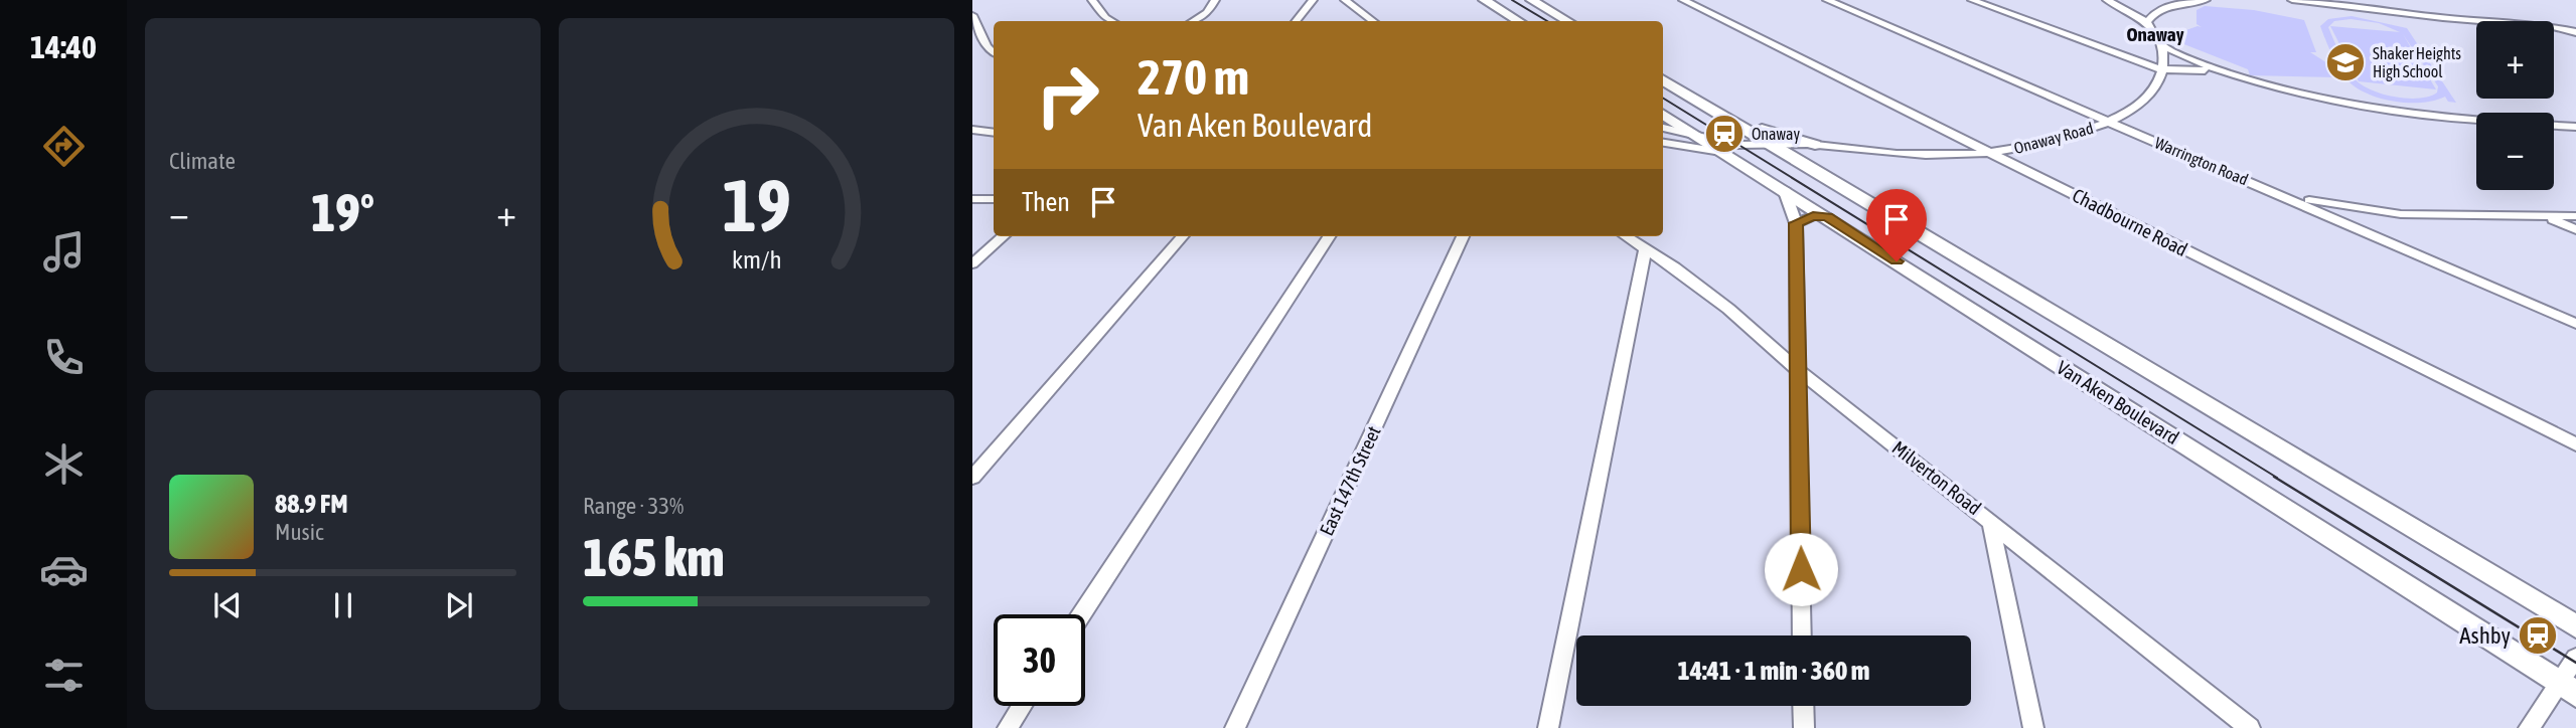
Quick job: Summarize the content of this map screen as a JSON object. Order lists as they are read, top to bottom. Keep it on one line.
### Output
{"streets":{"main road":["Van Aken Boulevard"],"street":["Onaway Road","Warrington Road","Chadbourne Road","Milverton Road","East 147th Street"]},"crossings":[["Onaway Road","Warrington Road"],["Onaway Road","Chadbourne Road"],["Onaway Road","Van Aken Boulevard"]],"districts":["Onaway"],"places":{"school or university":["Shaker Heights High School"],"station":["Onaway","Ashby"]},"page":{"tabs":"14:40","tile":["Climate",["Range · 33%","165 km"]],"map_buttons":["+","−"],"turn":["270 m","Van Aken Boulevard"],"then":"Then","heat":["−","19°","+"],"song":["88.9 FM","Music"],"limit":"30","trip":"14:41 · 1 min · 360 m","gauge":["19","km/h"]}}
